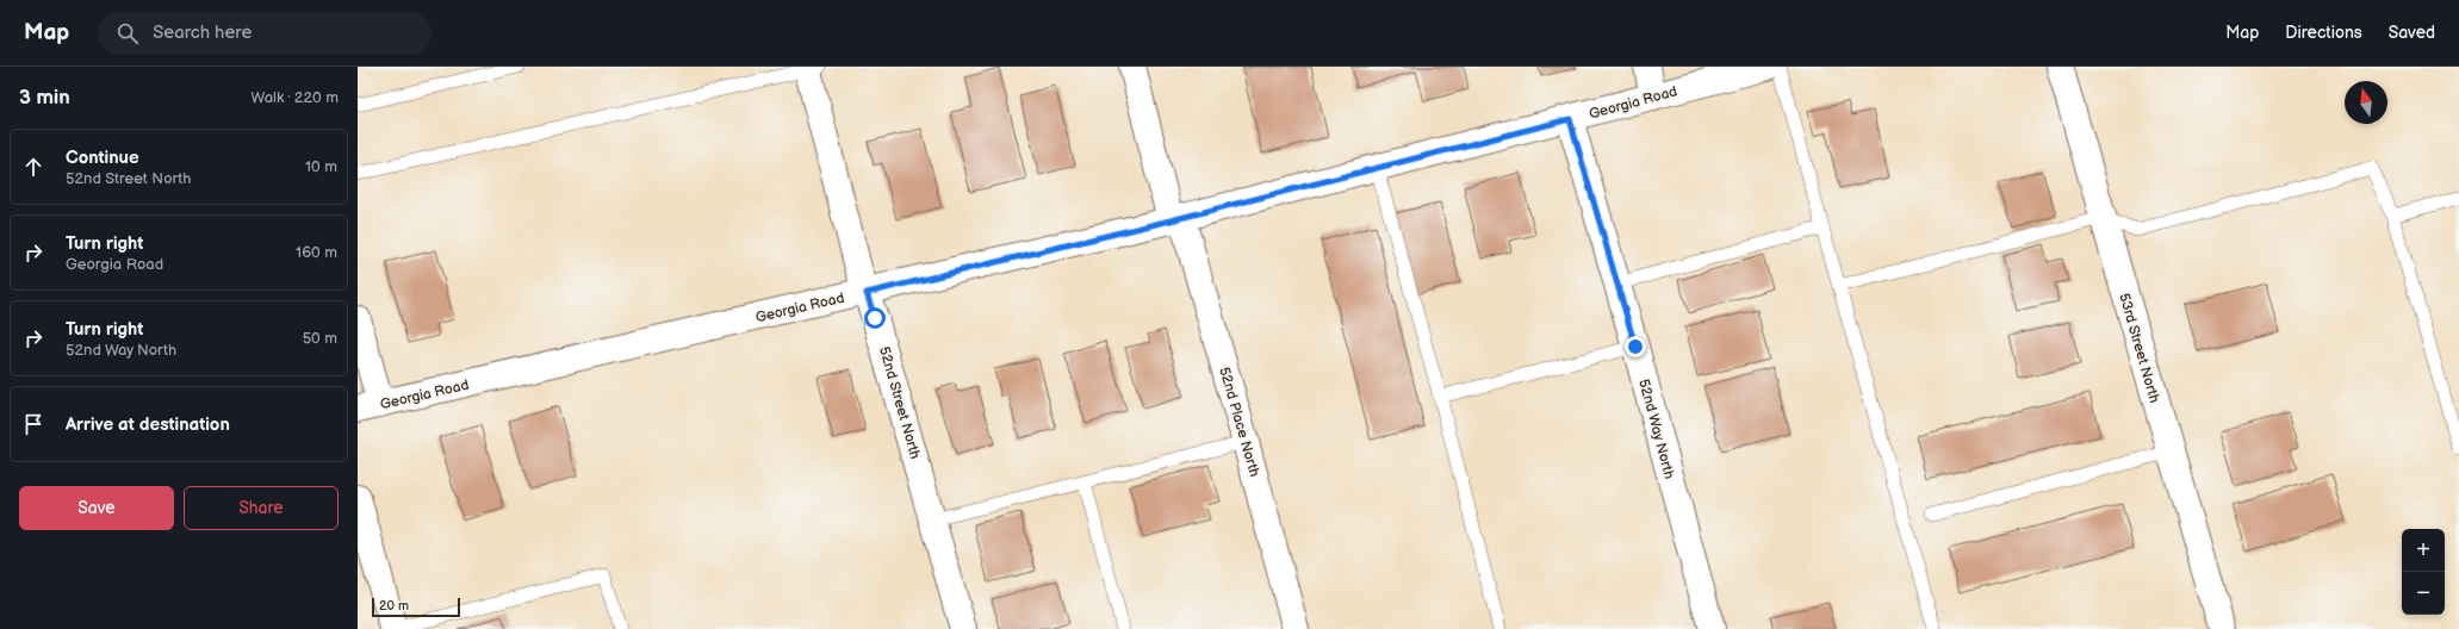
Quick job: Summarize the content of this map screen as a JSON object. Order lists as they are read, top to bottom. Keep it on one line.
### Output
{"streets":{"street":["Georgia Road","53rd Street North","52nd Street North","52nd Place North","52nd Way North"]},"crossings":[["Georgia Road","52nd Street North"],["Georgia Road","52nd Place North"],["Georgia Road","52nd Way North"]],"scale_bar":"20 m","north":"top","page":{"header":"Map","search":"Search here","nav":["Map","Directions","Saved"],"heading":["3 min","Walk · 220 m"],"list":[["Continue","52nd Street North","10 m"],["Turn right","Georgia Road","160 m"],["Turn right","52nd Way North","50 m"],"Arrive at destination"],"buttons":["Save","Share"],"map_buttons":["+","−"],"scale":"20 m"}}
